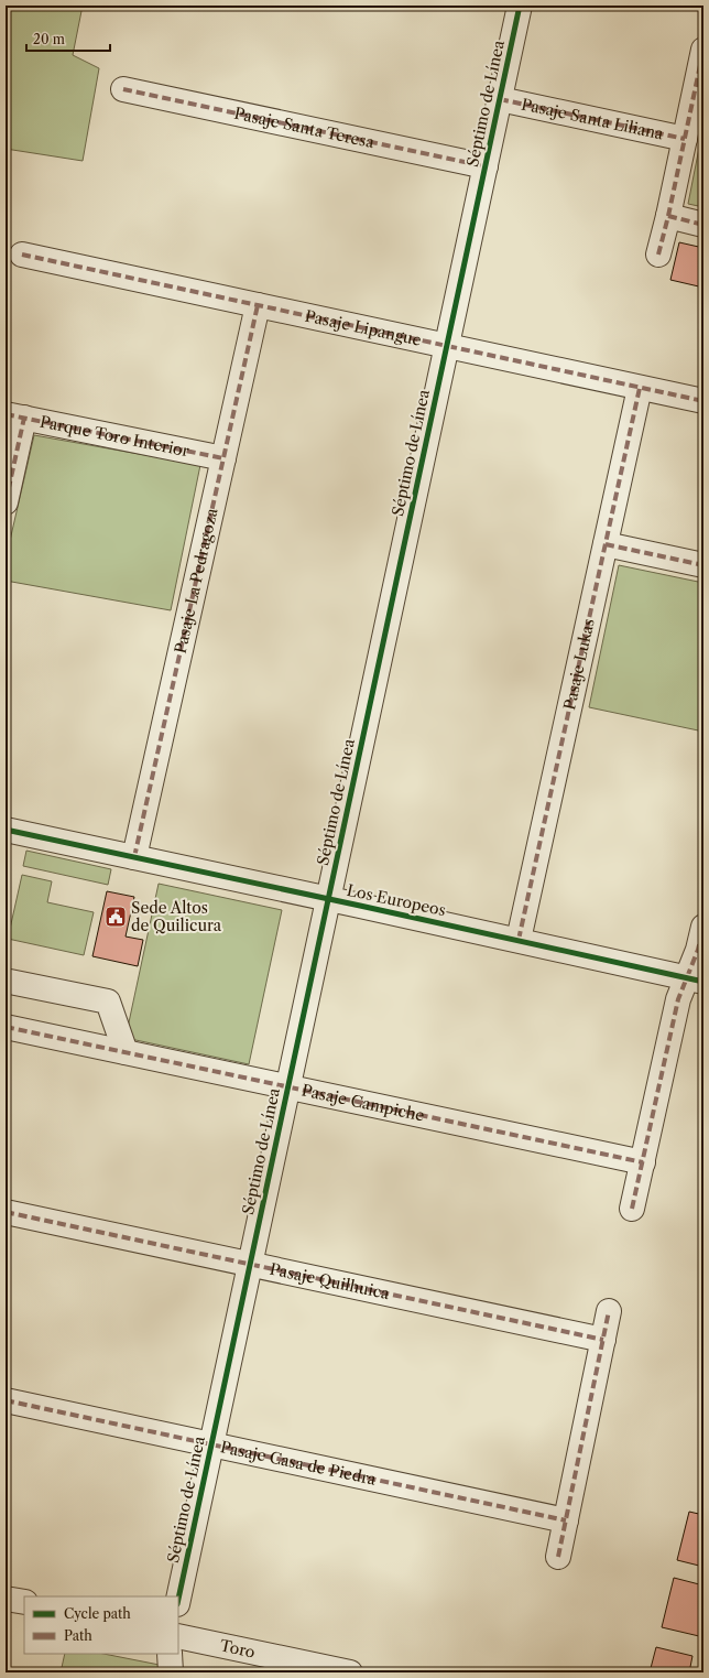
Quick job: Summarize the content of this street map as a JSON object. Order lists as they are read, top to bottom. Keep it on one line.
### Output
{"streets":{"street":["Séptimo de Línea","Pasaje Santa Liliana","Pasaje Santa Teresa","Pasaje Lipangue","Parque Toro Interior","Pasaje La Pedragoza","Pasaje Lukas","Los Europeos","Pasaje Campiche","Pasaje Quilhuica","Pasaje Casa de Piedra","Toro"]},"crossings":[["Séptimo de Línea","Pasaje Santa Liliana"],["Séptimo de Línea","Pasaje Santa Teresa"],["Séptimo de Línea","Pasaje Lipangue"],["Séptimo de Línea","Los Europeos"],["Séptimo de Línea","Pasaje Campiche"],["Séptimo de Línea","Pasaje Quilhuica"],["Séptimo de Línea","Pasaje Casa de Piedra"],["Pasaje Lipangue","Pasaje La Pedragoza"],["Pasaje Lipangue","Pasaje Lukas"],["Parque Toro Interior","Pasaje La Pedragoza"],["Pasaje La Pedragoza","Los Europeos"],["Pasaje Lukas","Los Europeos"]],"places":{"public building":["Sede Altos de Quilicura"]},"legend":["Cycle path","Path"],"scale_bar":"20 m"}
